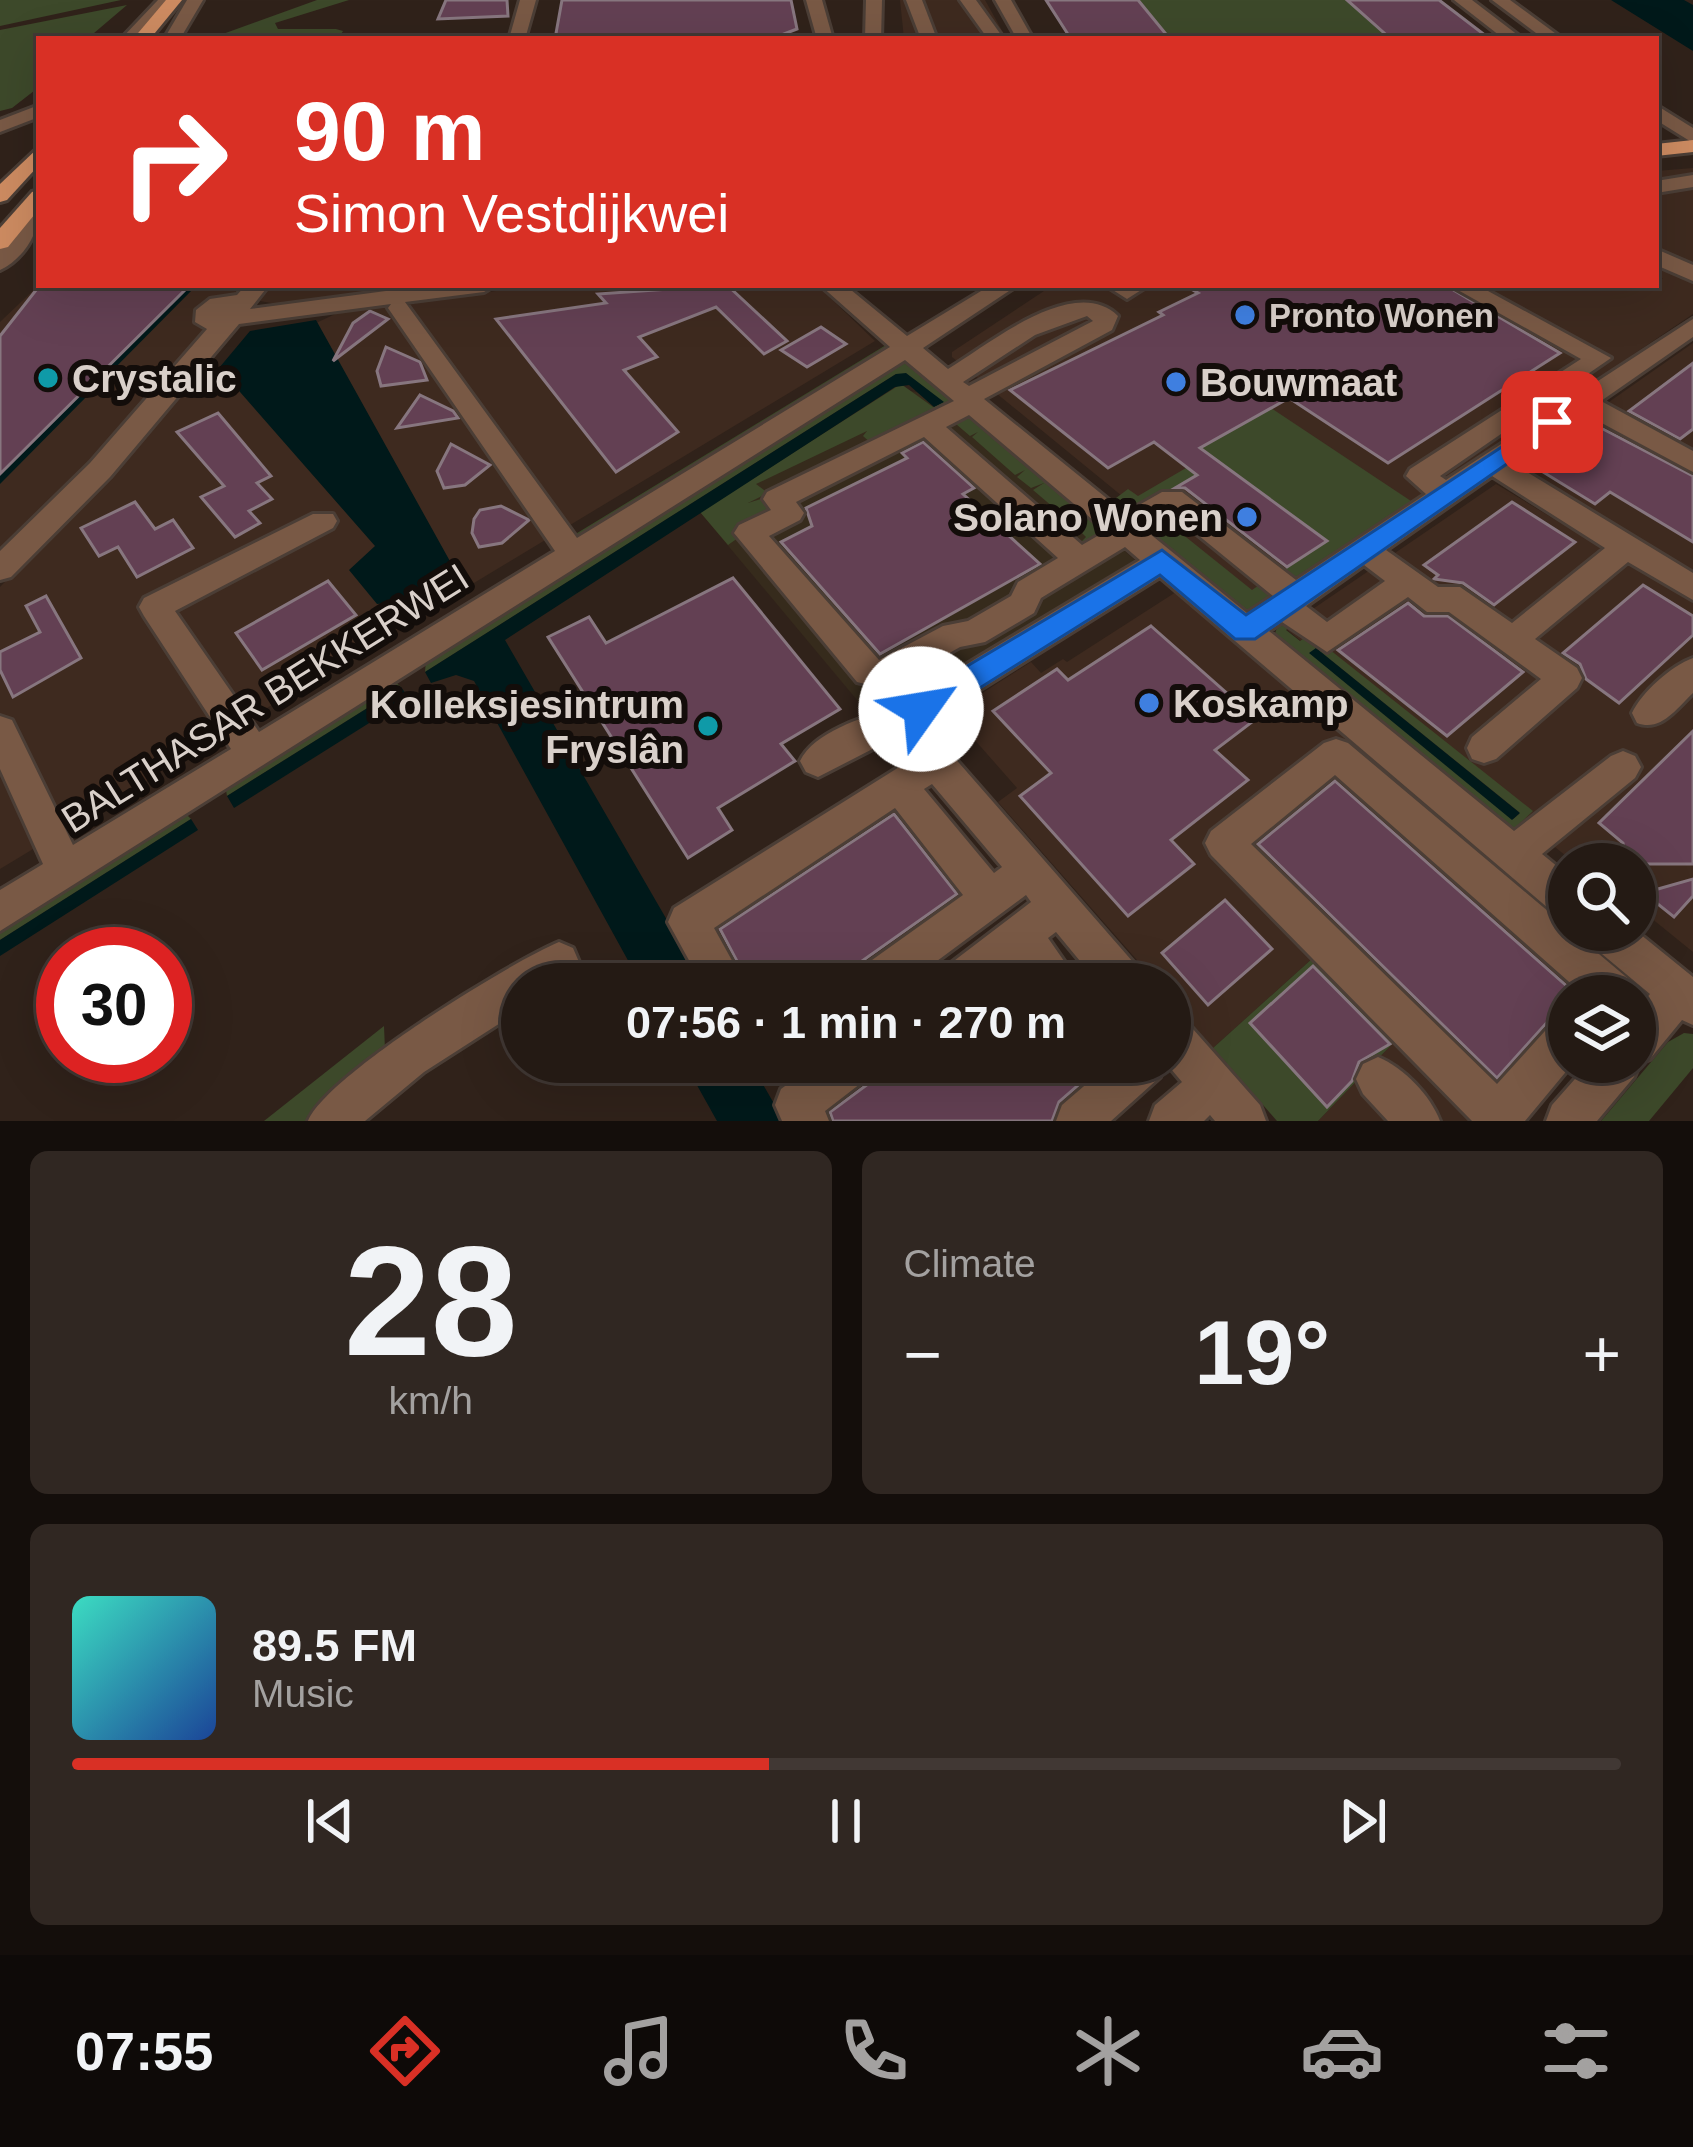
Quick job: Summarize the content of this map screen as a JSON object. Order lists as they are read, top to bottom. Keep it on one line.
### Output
{"streets":{"street":["BALTHASAR BEKKERWEI"]},"places":["Pronto Wonen","Crystalic","Bouwmaat","Solano Wonen","Koskamp","Kolleksjesintrum Fryslân"],"page":{"turn":["90 m","Simon Vestdijkwei"],"limit":"30","trip":"07:56 · 1 min · 270 m","tile":[["28","km/h"],"Climate"],"heat":["−","19°","+"],"song":["89.5 FM","Music"],"tabs":"07:55"}}
